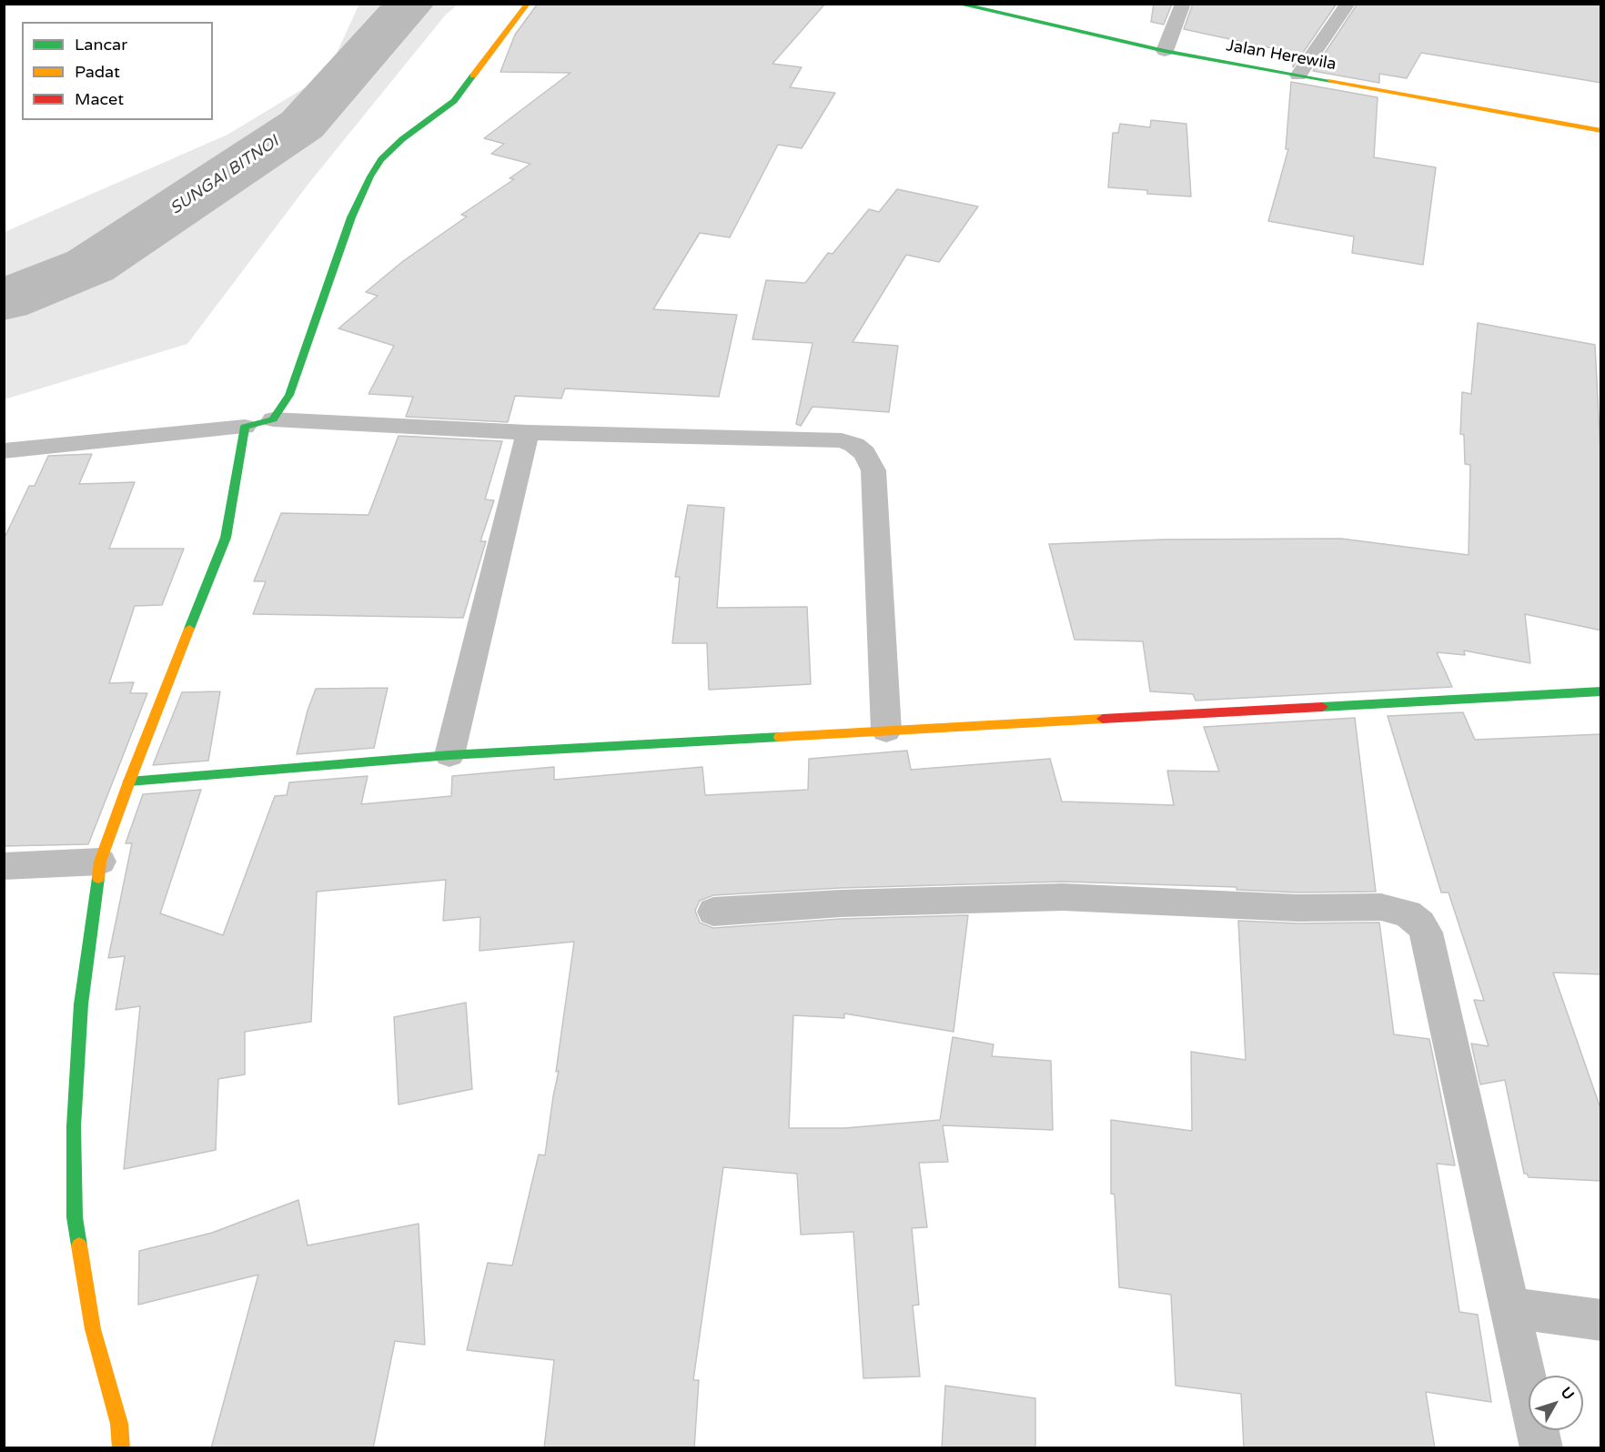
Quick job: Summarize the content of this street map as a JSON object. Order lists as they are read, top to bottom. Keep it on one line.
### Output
{"streets":{"street":["Jalan Herewila"]},"water":["SUNGAI BITNOI"],"legend":["Lancar","Padat","Macet"],"north":"top right"}
